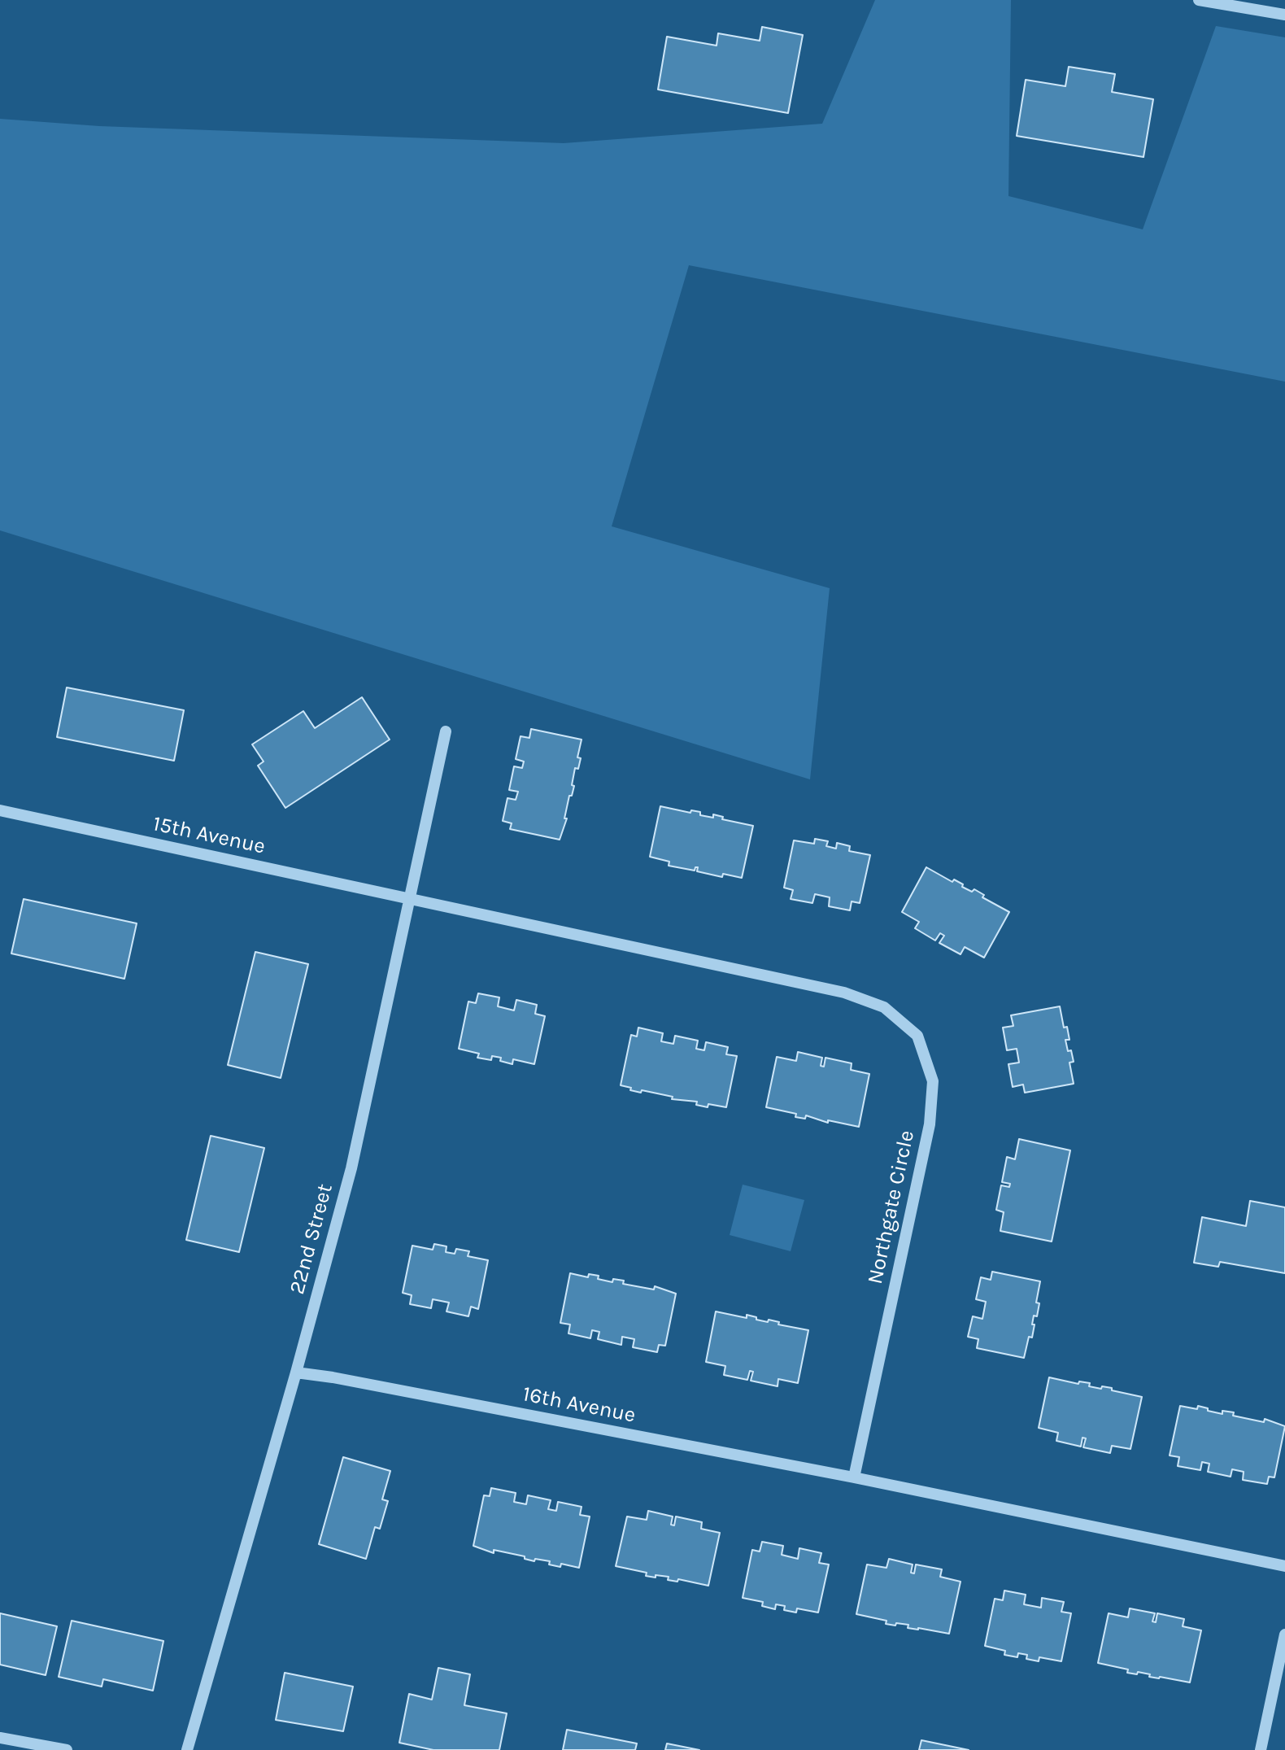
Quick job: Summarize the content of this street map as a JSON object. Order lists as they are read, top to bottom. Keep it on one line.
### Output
{"streets":{"street":["15th Avenue","Northgate Circle","22nd Street","16th Avenue"]},"crossings":[["15th Avenue","Northgate Circle"],["15th Avenue","22nd Street"],["Northgate Circle","22nd Street"],["Northgate Circle","16th Avenue"],["22nd Street","16th Avenue"]]}
